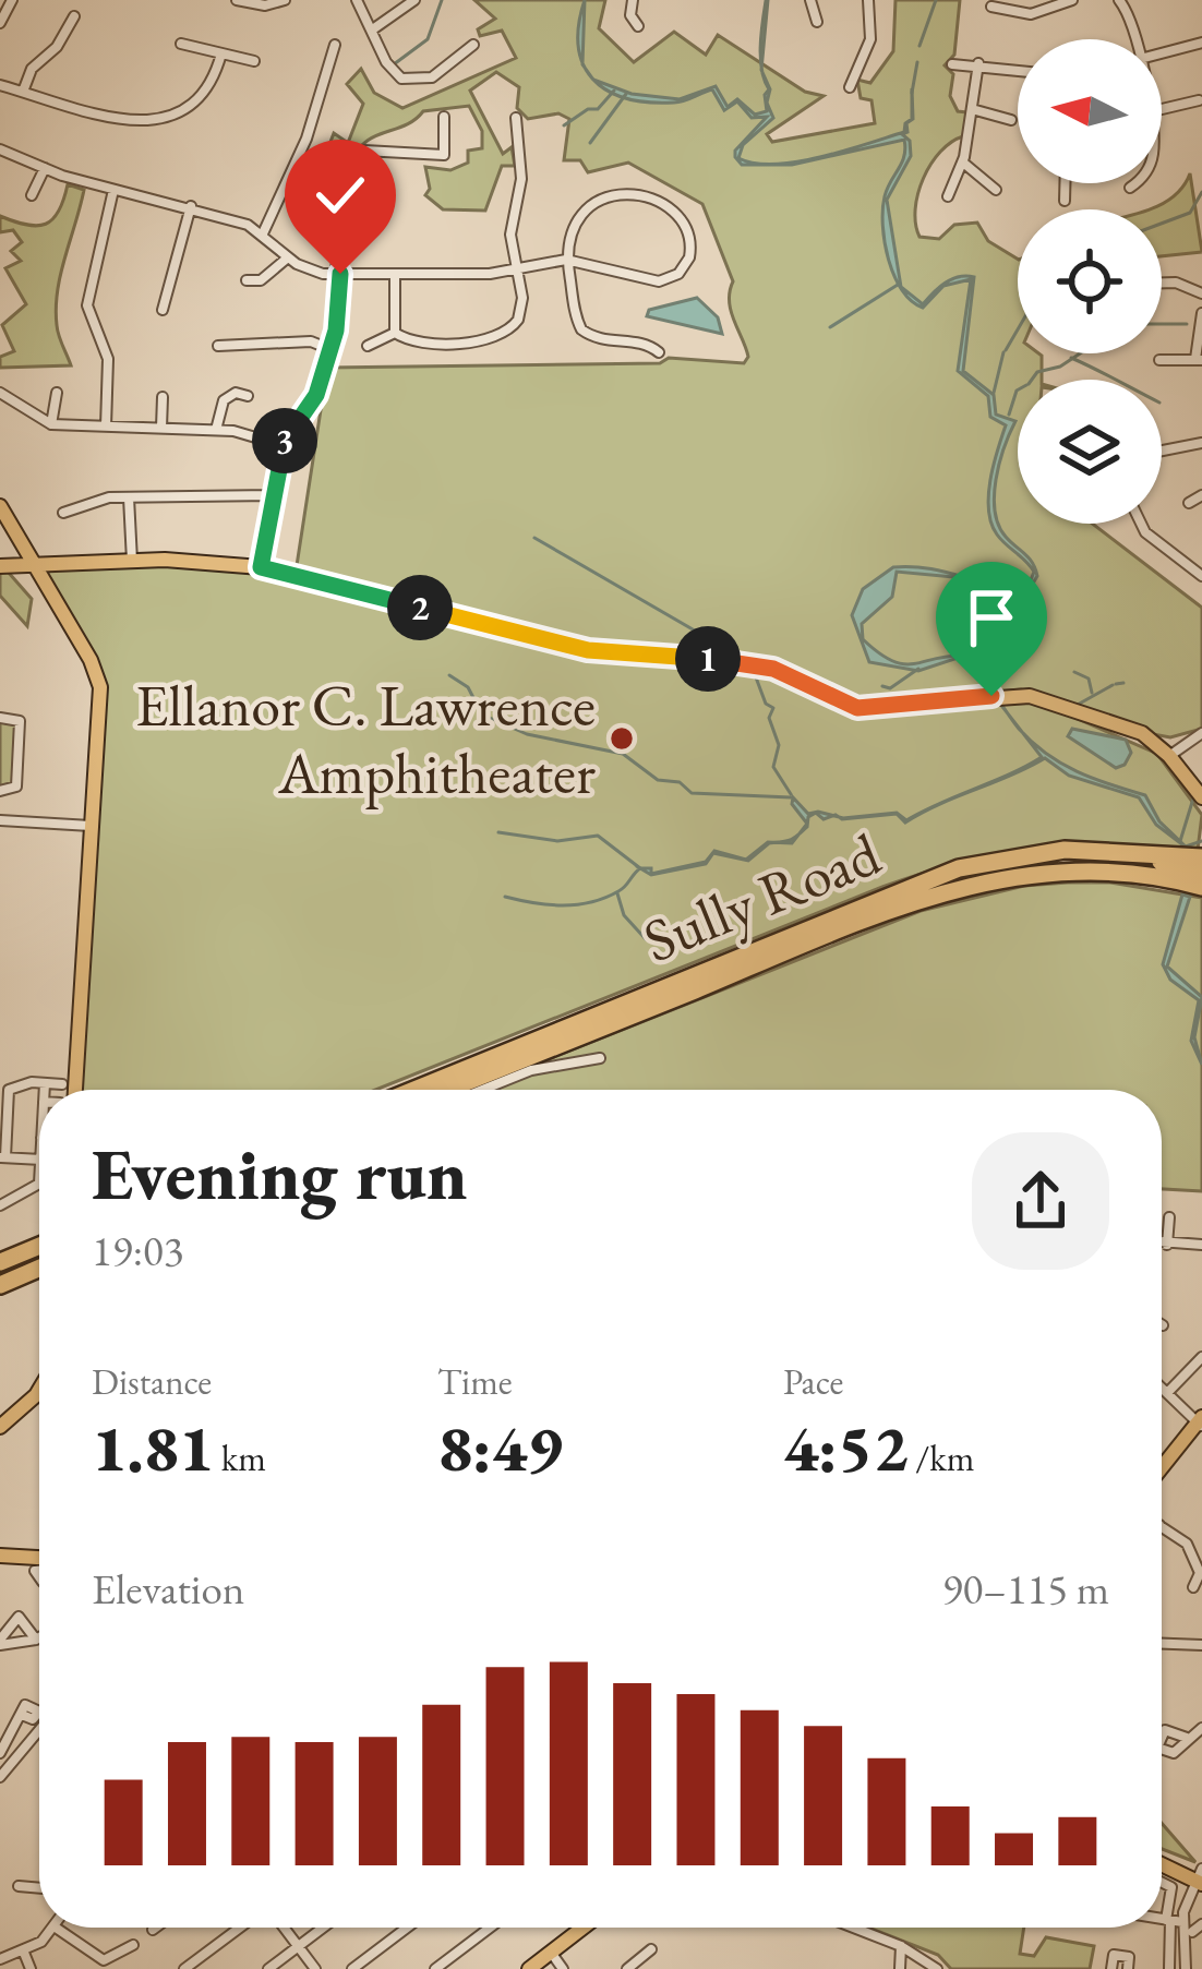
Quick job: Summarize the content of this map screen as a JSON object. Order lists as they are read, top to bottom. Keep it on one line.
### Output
{"streets":{"highway":["Sully Road"]},"places":["Ellanor C. Lawrence Amphitheater"],"north":"left","page":{"pins":["3","2","1"],"heading":["Evening run","19:03"],"stats":[["Distance","1.81 km"],["Time","8:49"],["Pace","4:52 /km"]],"chart":["Elevation","90–115 m"]}}
